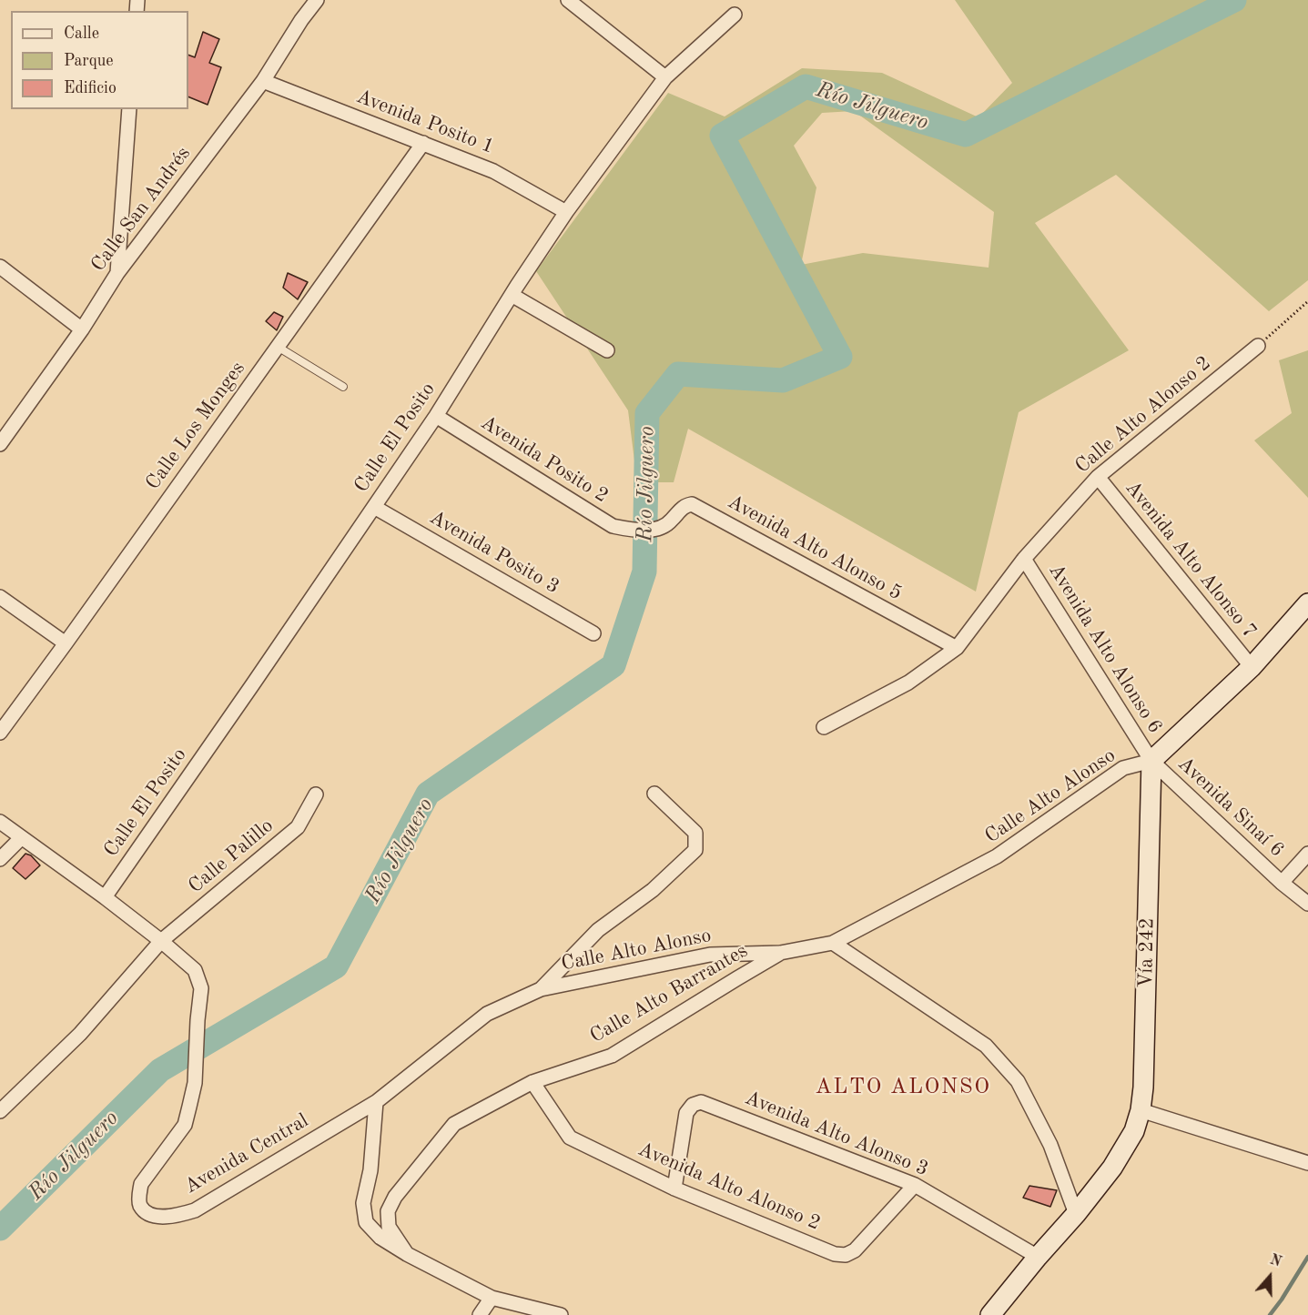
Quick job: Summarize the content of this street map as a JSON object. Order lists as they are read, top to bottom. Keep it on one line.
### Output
{"streets":{"main road":["Vía 242"],"street":["Avenida Posito 1","Calle San Andrés","Calle Alto Alonso 2","Calle Los Monges","Calle El Posito","Avenida Posito 2","Avenida Alto Alonso 5","Avenida Posito 3","Avenida Alto Alonso 7","Avenida Alto Alonso 6","Calle Alto Alonso","Avenida Sinaí 6","Calle Palillo","Calle Alto Barrantes","Avenida Alto Alonso 3","Avenida Central","Avenida Alto Alonso 2"]},"crossings":[["Avenida Posito 1","Calle San Andrés"],["Avenida Posito 1","Calle Los Monges"],["Avenida Posito 1","Calle El Posito"],["Calle Alto Alonso 2","Avenida Alto Alonso 5"],["Calle Alto Alonso 2","Avenida Alto Alonso 7"],["Calle Alto Alonso 2","Avenida Alto Alonso 6"],["Calle El Posito","Avenida Posito 2"],["Calle El Posito","Avenida Posito 3"],["Calle El Posito","Avenida Central"],["Avenida Posito 2","Avenida Alto Alonso 5"],["Avenida Alto Alonso 6","Calle Alto Alonso"],["Avenida Alto Alonso 6","Avenida Sinaí 6"],["Avenida Alto Alonso 6","Vía 242"],["Calle Alto Alonso","Avenida Sinaí 6"],["Calle Alto Alonso","Vía 242"],["Calle Alto Alonso","Calle Alto Barrantes"],["Calle Alto Alonso","Avenida Central"],["Avenida Sinaí 6","Vía 242"],["Calle Palillo","Avenida Central"],["Vía 242","Avenida Alto Alonso 3"],["Calle Alto Barrantes","Avenida Alto Alonso 2"],["Avenida Alto Alonso 3","Avenida Alto Alonso 2"]],"districts":["ALTO ALONSO"],"water":["Río Jilguero"],"legend":["Calle","Parque","Edificio"],"north":"top"}
